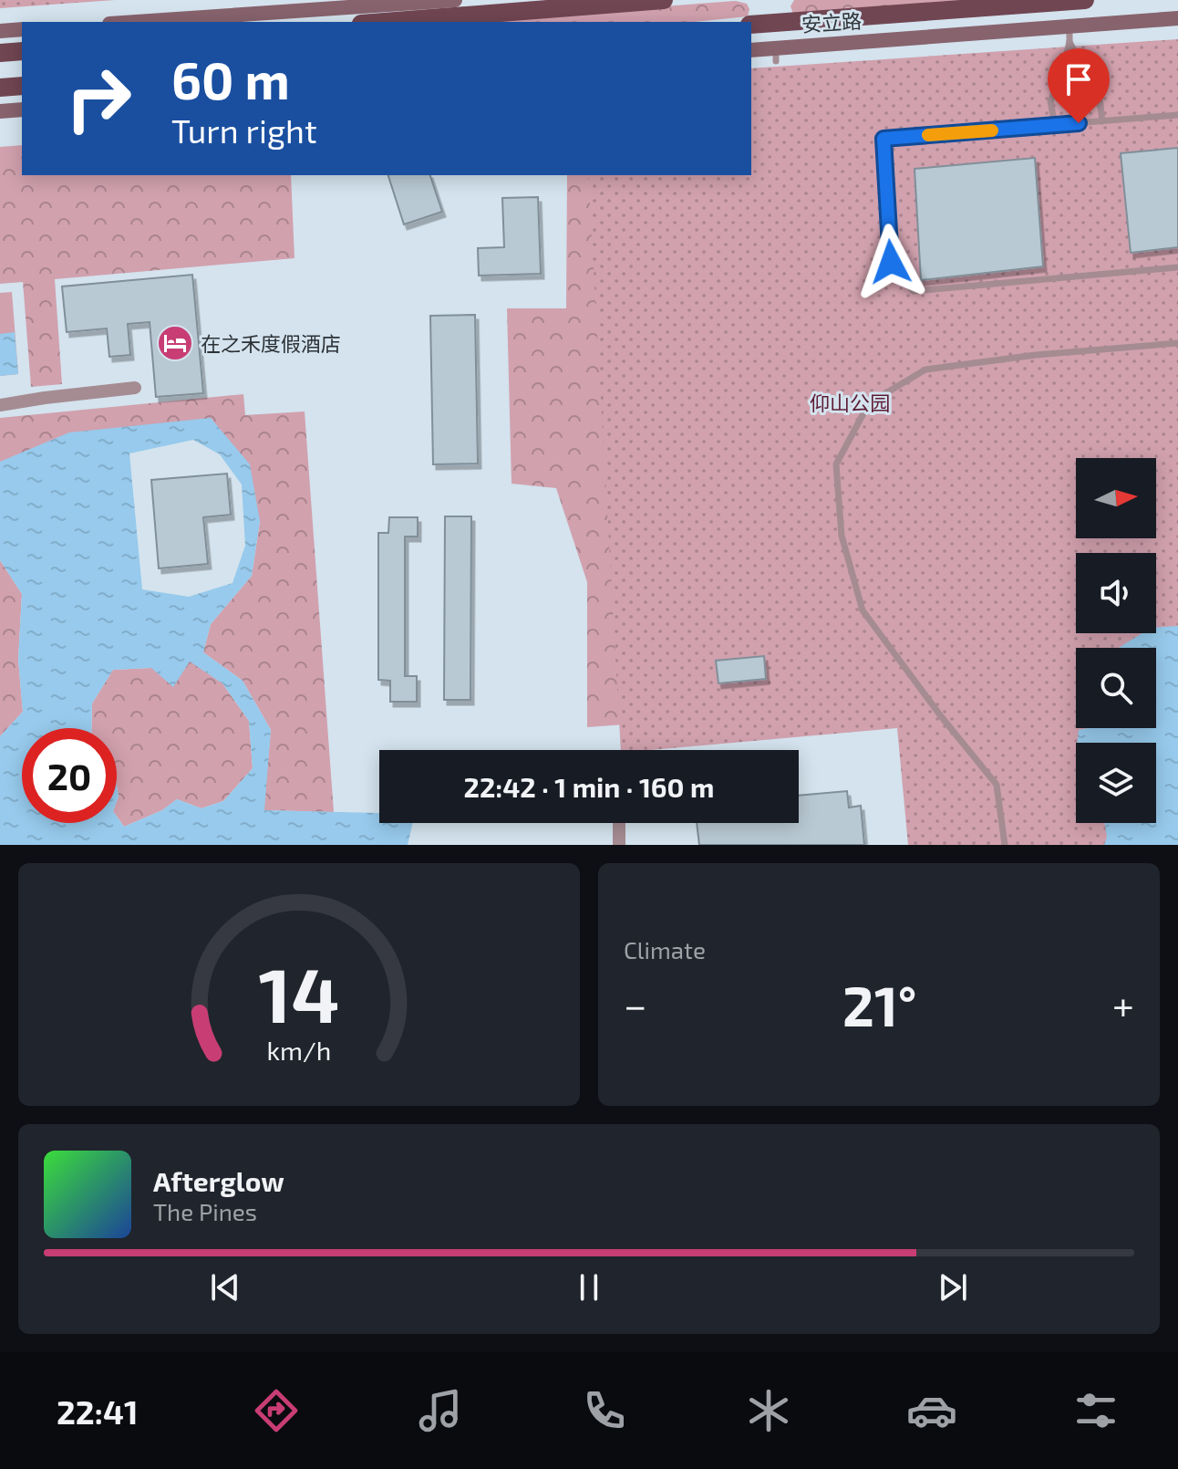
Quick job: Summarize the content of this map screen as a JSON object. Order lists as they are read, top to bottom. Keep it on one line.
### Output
{"streets":{"main road":["安立路"]},"parks":["仰山公园"],"places":{"hotel":["在之禾度假酒店"]},"north":"right","page":{"turn":["60 m","Turn right"],"limit":"20","trip":"22:42 · 1 min · 160 m","tile":"Climate","heat":["−","21°","+"],"song":["Afterglow","The Pines"],"tabs":"22:41","gauge":["14","km/h"]}}
